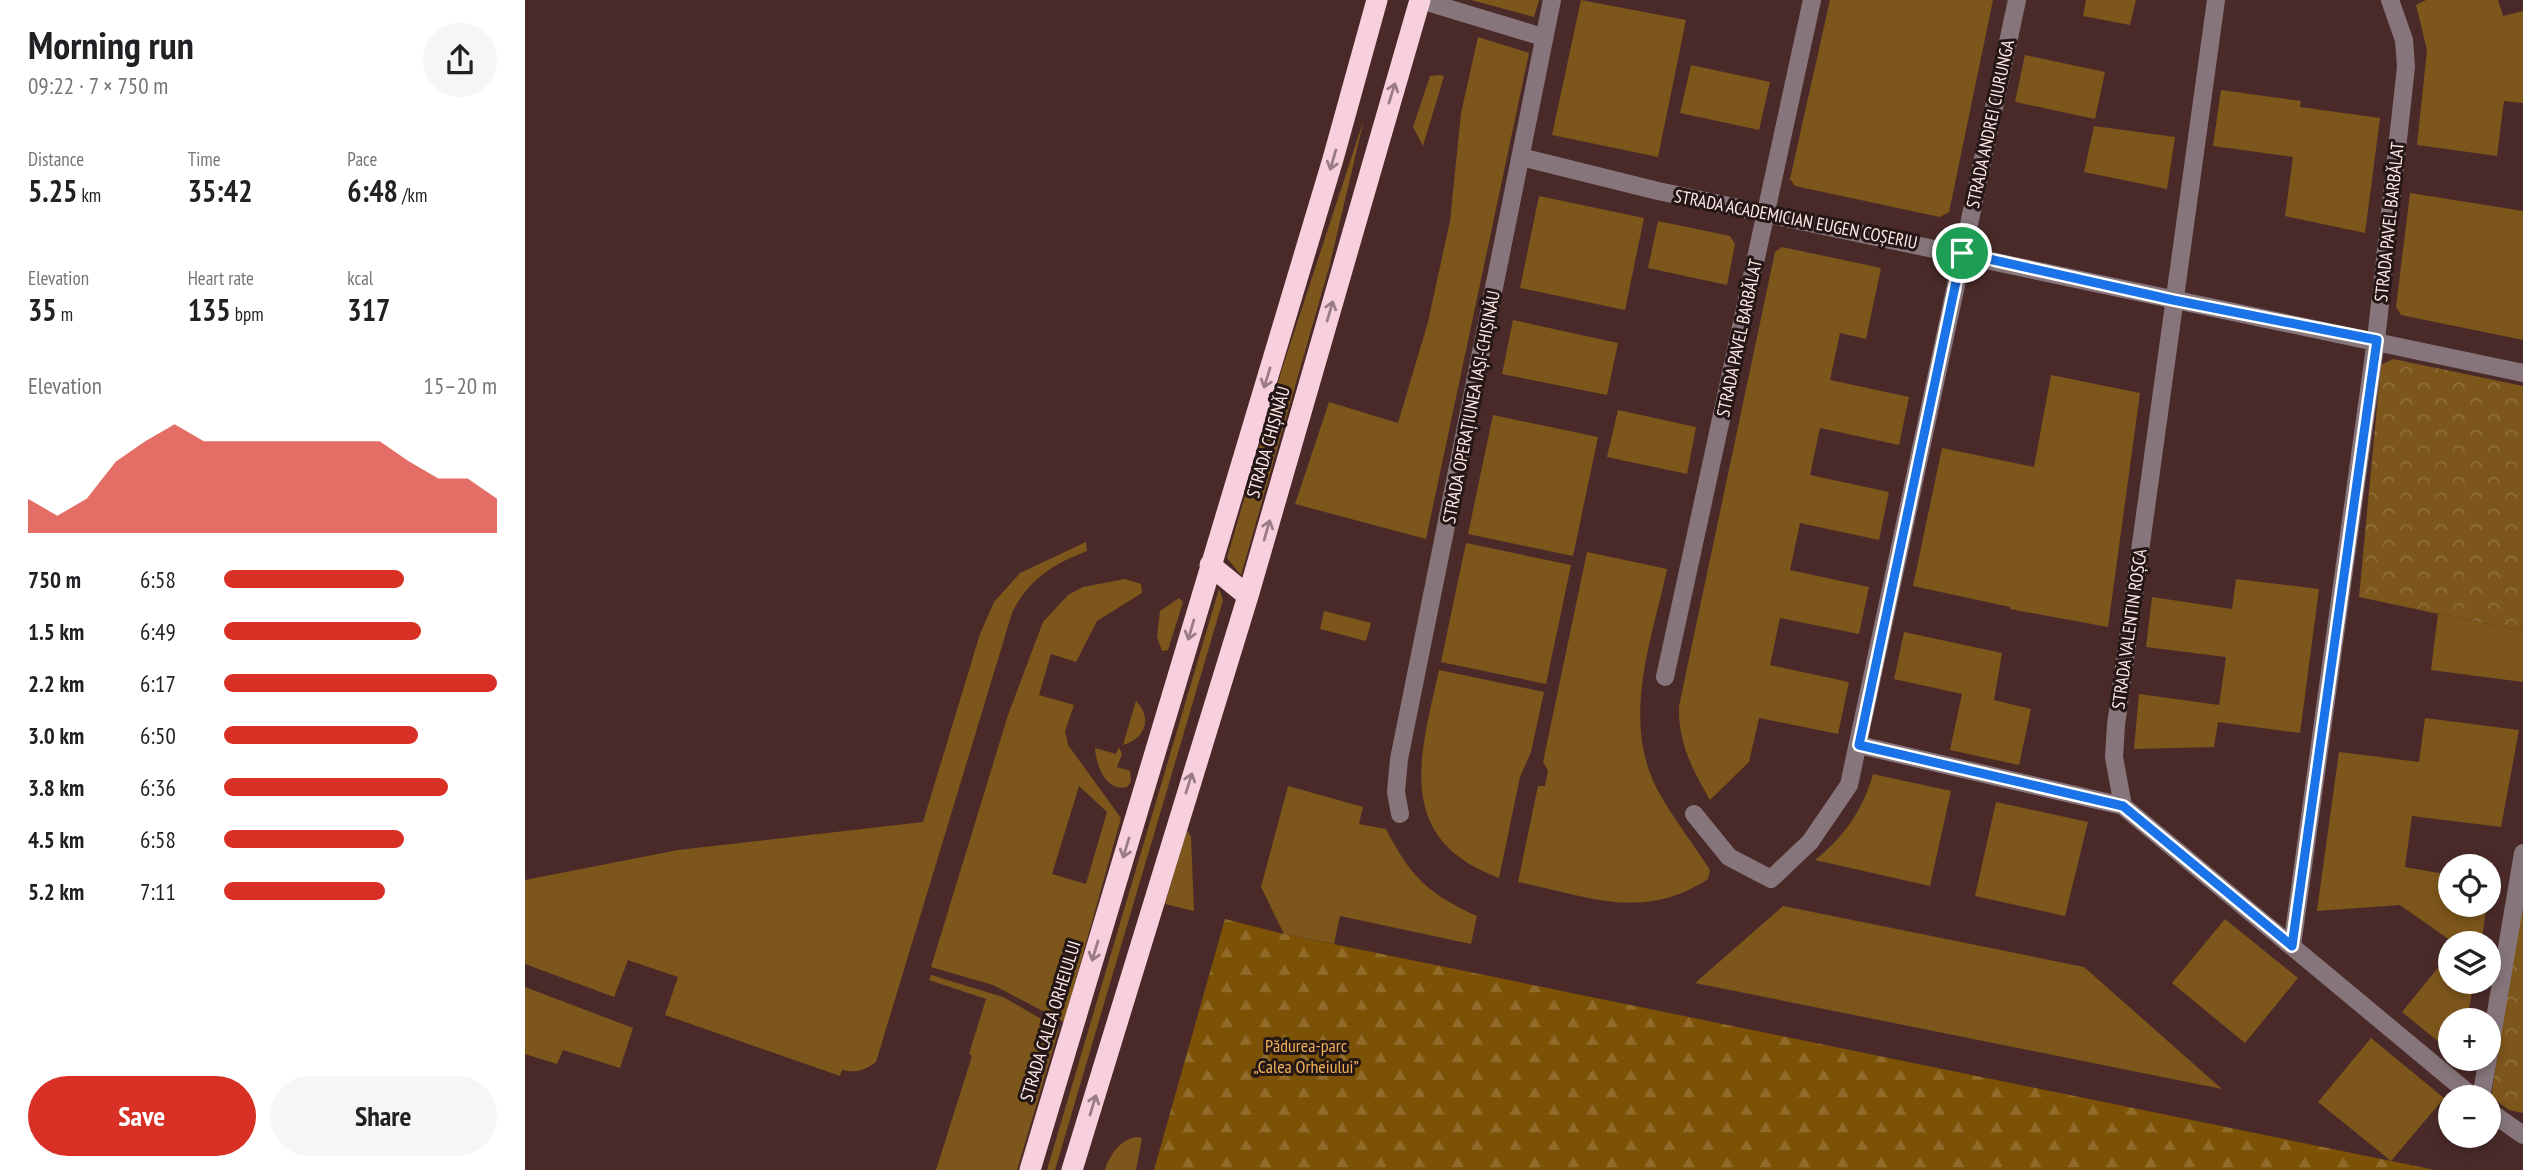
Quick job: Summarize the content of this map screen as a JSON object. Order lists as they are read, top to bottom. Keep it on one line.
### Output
{"streets":{"highway":["STRADA CHIȘINĂU","STRADA CALEA ORHEIULUI"],"street":["STRADA ANDREI CIURUNGA","STRADA ACADEMICIAN EUGEN COȘERIU","STRADA PAVEL BARBĂLAT","STRADA OPERAȚIUNEA IAȘI-CHIȘINĂU","STRADA VALENTIN ROȘCA"]},"crossings":[["STRADA ANDREI CIURUNGA","STRADA ACADEMICIAN EUGEN COȘERIU"],["STRADA ACADEMICIAN EUGEN COȘERIU","STRADA PAVEL BARBĂLAT"],["STRADA ACADEMICIAN EUGEN COȘERIU","STRADA OPERAȚIUNEA IAȘI-CHIȘINĂU"],["STRADA ACADEMICIAN EUGEN COȘERIU","STRADA VALENTIN ROȘCA"],["STRADA CHIȘINĂU","STRADA CALEA ORHEIULUI"]],"one_way":["STRADA CALEA ORHEIULUI"],"parks":["Pădurea-parc „Calea Orheiului”"],"page":{"heading":["Morning run","09:22 · 7 × 750 m"],"stats":[["Distance","5.25 km"],["Time","35:42"],["Pace","6:48 /km"],["Elevation","35 m"],["Heart rate","135 bpm"],["kcal","317"]],"chart":["Elevation","15–20 m"],"list":[{"name":"750 m","note":"6:58"},{"name":"1.5 km","note":"6:49"},{"name":"2.2 km","note":"6:17"},{"name":"3.0 km","note":"6:50"},{"name":"3.8 km","note":"6:36"},{"name":"4.5 km","note":"6:58"},{"name":"5.2 km","note":"7:11"}],"map_buttons":["+","−"],"buttons":["Save","Share"]}}
